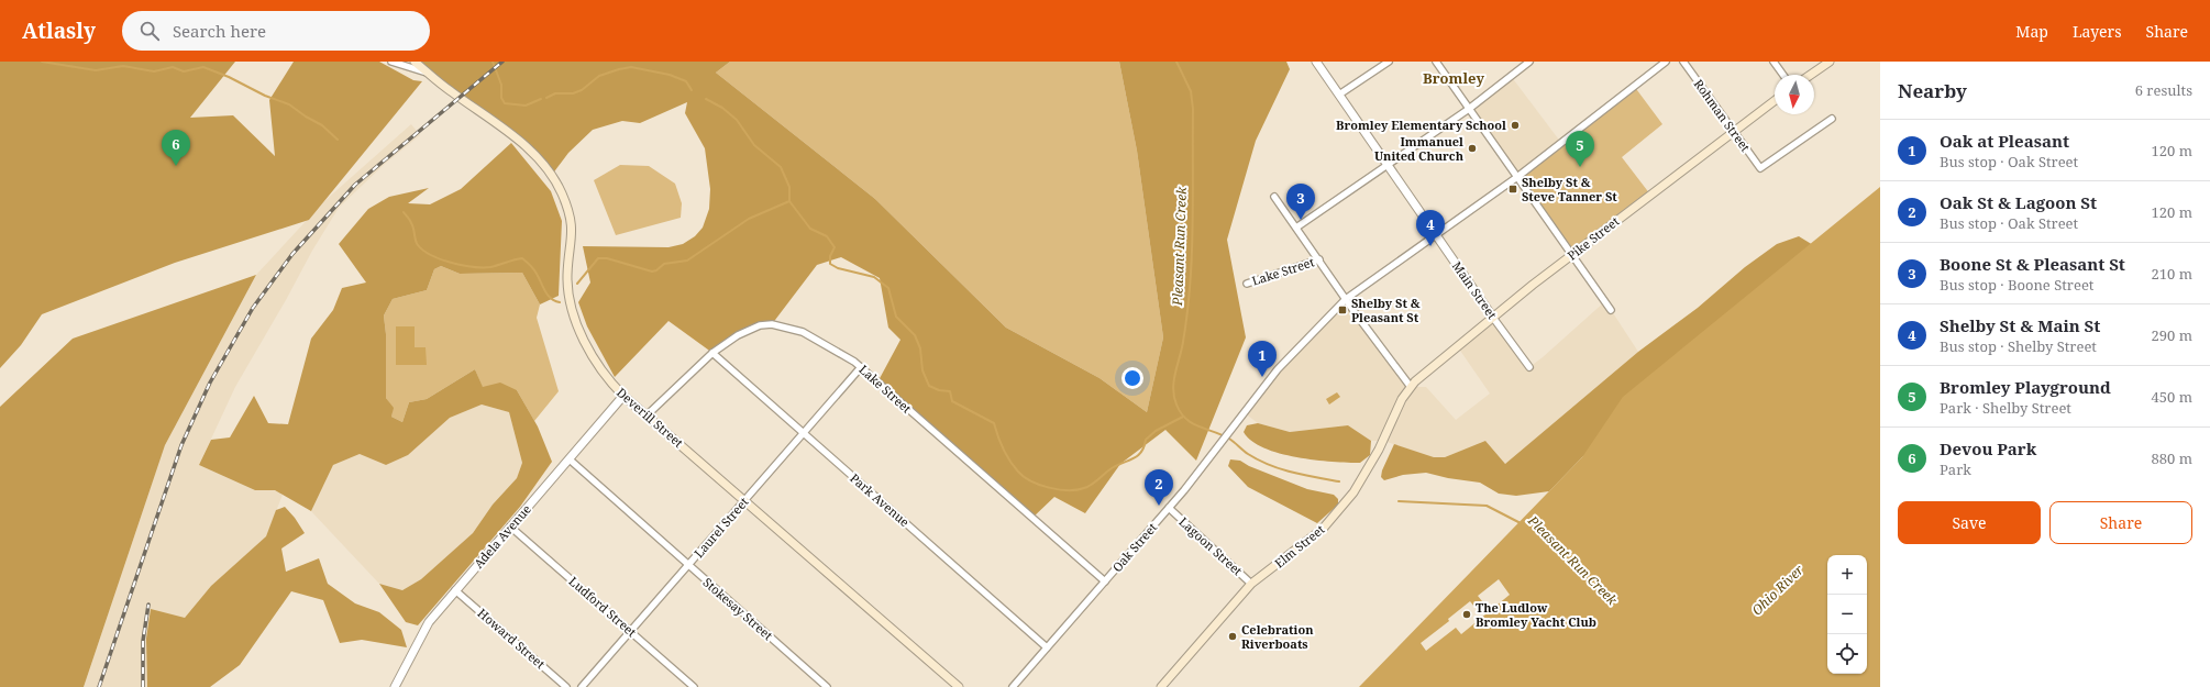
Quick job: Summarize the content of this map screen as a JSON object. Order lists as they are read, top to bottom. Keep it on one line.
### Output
{"streets":{"main road":["Pike Street","Deverill Street","Elm Street"],"street":["Rohman Street","Lake Street","Main Street","Park Avenue","Laurel Street","Adela Avenue","Lagoon Street","Oak Street","Ludford Street","Stokesay Street","Howard Street"]},"crossings":[["Rohman Street","Pike Street"],["Pike Street","Main Street"],["Pike Street","Elm Street"],["Lake Street","Deverill Street"],["Lake Street","Park Avenue"],["Lake Street","Laurel Street"],["Lake Street","Oak Street"],["Main Street","Oak Street"],["Deverill Street","Laurel Street"],["Deverill Street","Adela Avenue"],["Park Avenue","Laurel Street"],["Park Avenue","Oak Street"],["Laurel Street","Ludford Street"],["Laurel Street","Stokesay Street"],["Adela Avenue","Ludford Street"],["Adela Avenue","Stokesay Street"],["Adela Avenue","Howard Street"],["Lagoon Street","Elm Street"],["Lagoon Street","Oak Street"]],"districts":["Bromley"],"water":["Pleasant Run Creek","Ohio River"],"places":{"other":["Bromley Elementary School","Immanuel United Church","The Ludlow Bromley Yacht Club","Celebration Riverboats"],"transit":["Shelby St & Steve Tanner St","Shelby St & Pleasant St"]},"north":"bottom","page":{"header":"Atlasly","search":"Search here","nav":["Map","Layers","Share"],"heading":["Nearby","6 results"],"list":[{"mark":"1","name":"Oak at Pleasant","note":"Bus stop · Oak Street","value":"120 m"},{"mark":"2","name":"Oak St & Lagoon St","note":"Bus stop · Oak Street","value":"120 m"},{"mark":"3","name":"Boone St & Pleasant St","note":"Bus stop · Boone Street","value":"210 m"},{"mark":"4","name":"Shelby St & Main St","note":"Bus stop · Shelby Street","value":"290 m"},{"mark":"5","name":"Bromley Playground","note":"Park · Shelby Street","value":"450 m"},{"mark":"6","name":"Devou Park","note":"Park","value":"880 m"}],"pins":["6","5","3","4","1","2"],"buttons":["Save","Share"],"map_buttons":["+","−"]}}
